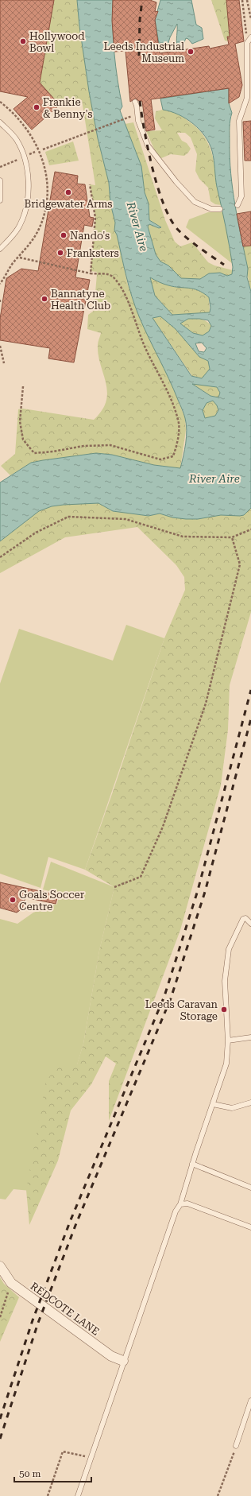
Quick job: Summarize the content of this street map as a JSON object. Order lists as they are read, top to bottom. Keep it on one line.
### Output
{"streets":{"street":["REDCOTE LANE"]},"water":["River Aire"],"places":["Hollywood Bowl","Leeds Industrial Museum","Frankie & Benny's","Bridgewater Arms","Nando's","Franksters","Bannatyne Health Club","Goals Soccer Centre","Leeds Caravan Storage"],"scale_bar":"50 m"}
